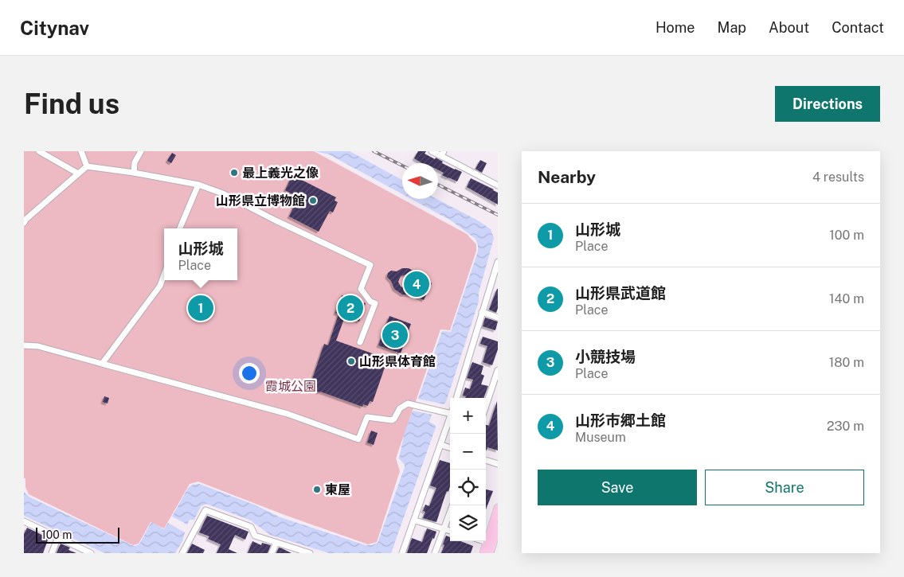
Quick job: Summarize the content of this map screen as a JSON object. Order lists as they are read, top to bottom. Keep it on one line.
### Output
{"parks":["霞城公園"],"places":["最上義光之像","山形県立博物館","山形県体育館","東屋"],"scale_bar":"100 m","north":"left","page":{"header":"Citynav","nav":["Home","Map","About","Contact"],"buttons":["Directions",["Save","Share"]],"title":"Find us","heading":["Nearby","4 results"],"list":[{"mark":"1","name":"山形城","note":"Place","value":"100 m"},{"mark":"2","name":"山形県武道館","note":"Place","value":"140 m"},{"mark":"3","name":"小競技場","note":"Place","value":"180 m"},{"mark":"4","name":"山形市郷土館","note":"Museum","value":"230 m"}],"popup":["山形城","Place"],"pins":["4","1","2","3"],"map_buttons":["+","−"],"scale":"100 m"}}
